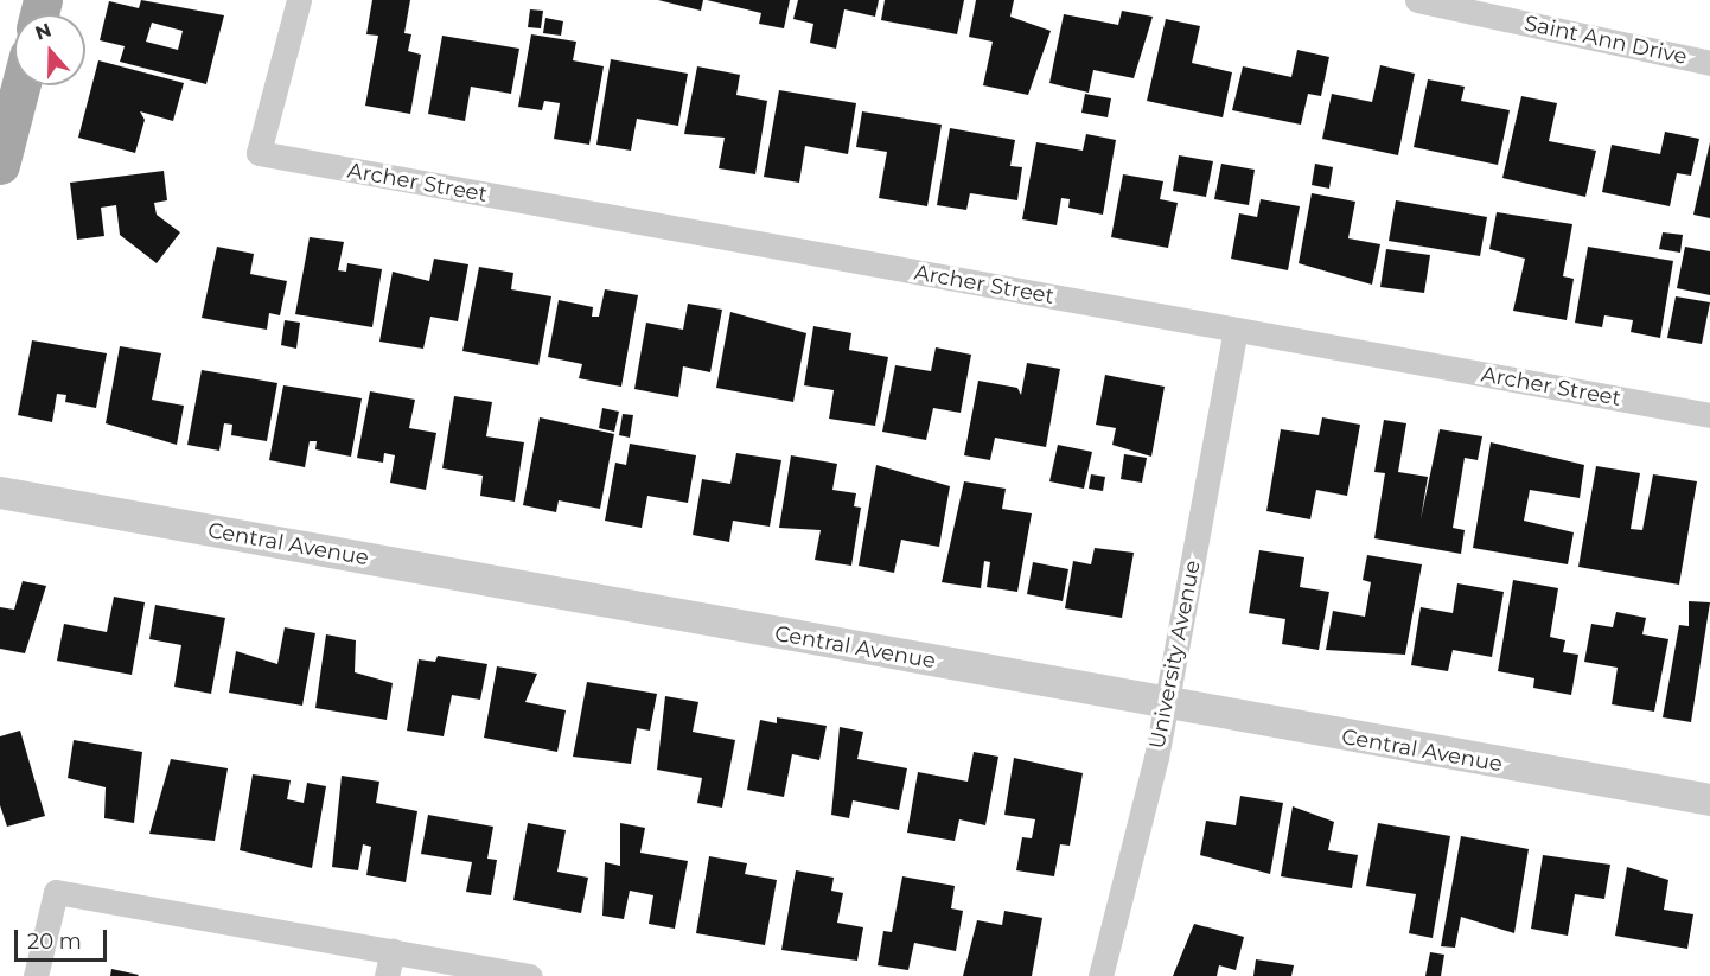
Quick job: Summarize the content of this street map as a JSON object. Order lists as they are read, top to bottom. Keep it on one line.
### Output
{"streets":{"street":["Saint Ann Drive","Archer Street","Central Avenue","University Avenue"]},"crossings":[["Archer Street","University Avenue"],["Central Avenue","University Avenue"]],"scale_bar":"20 m","north":"top"}
